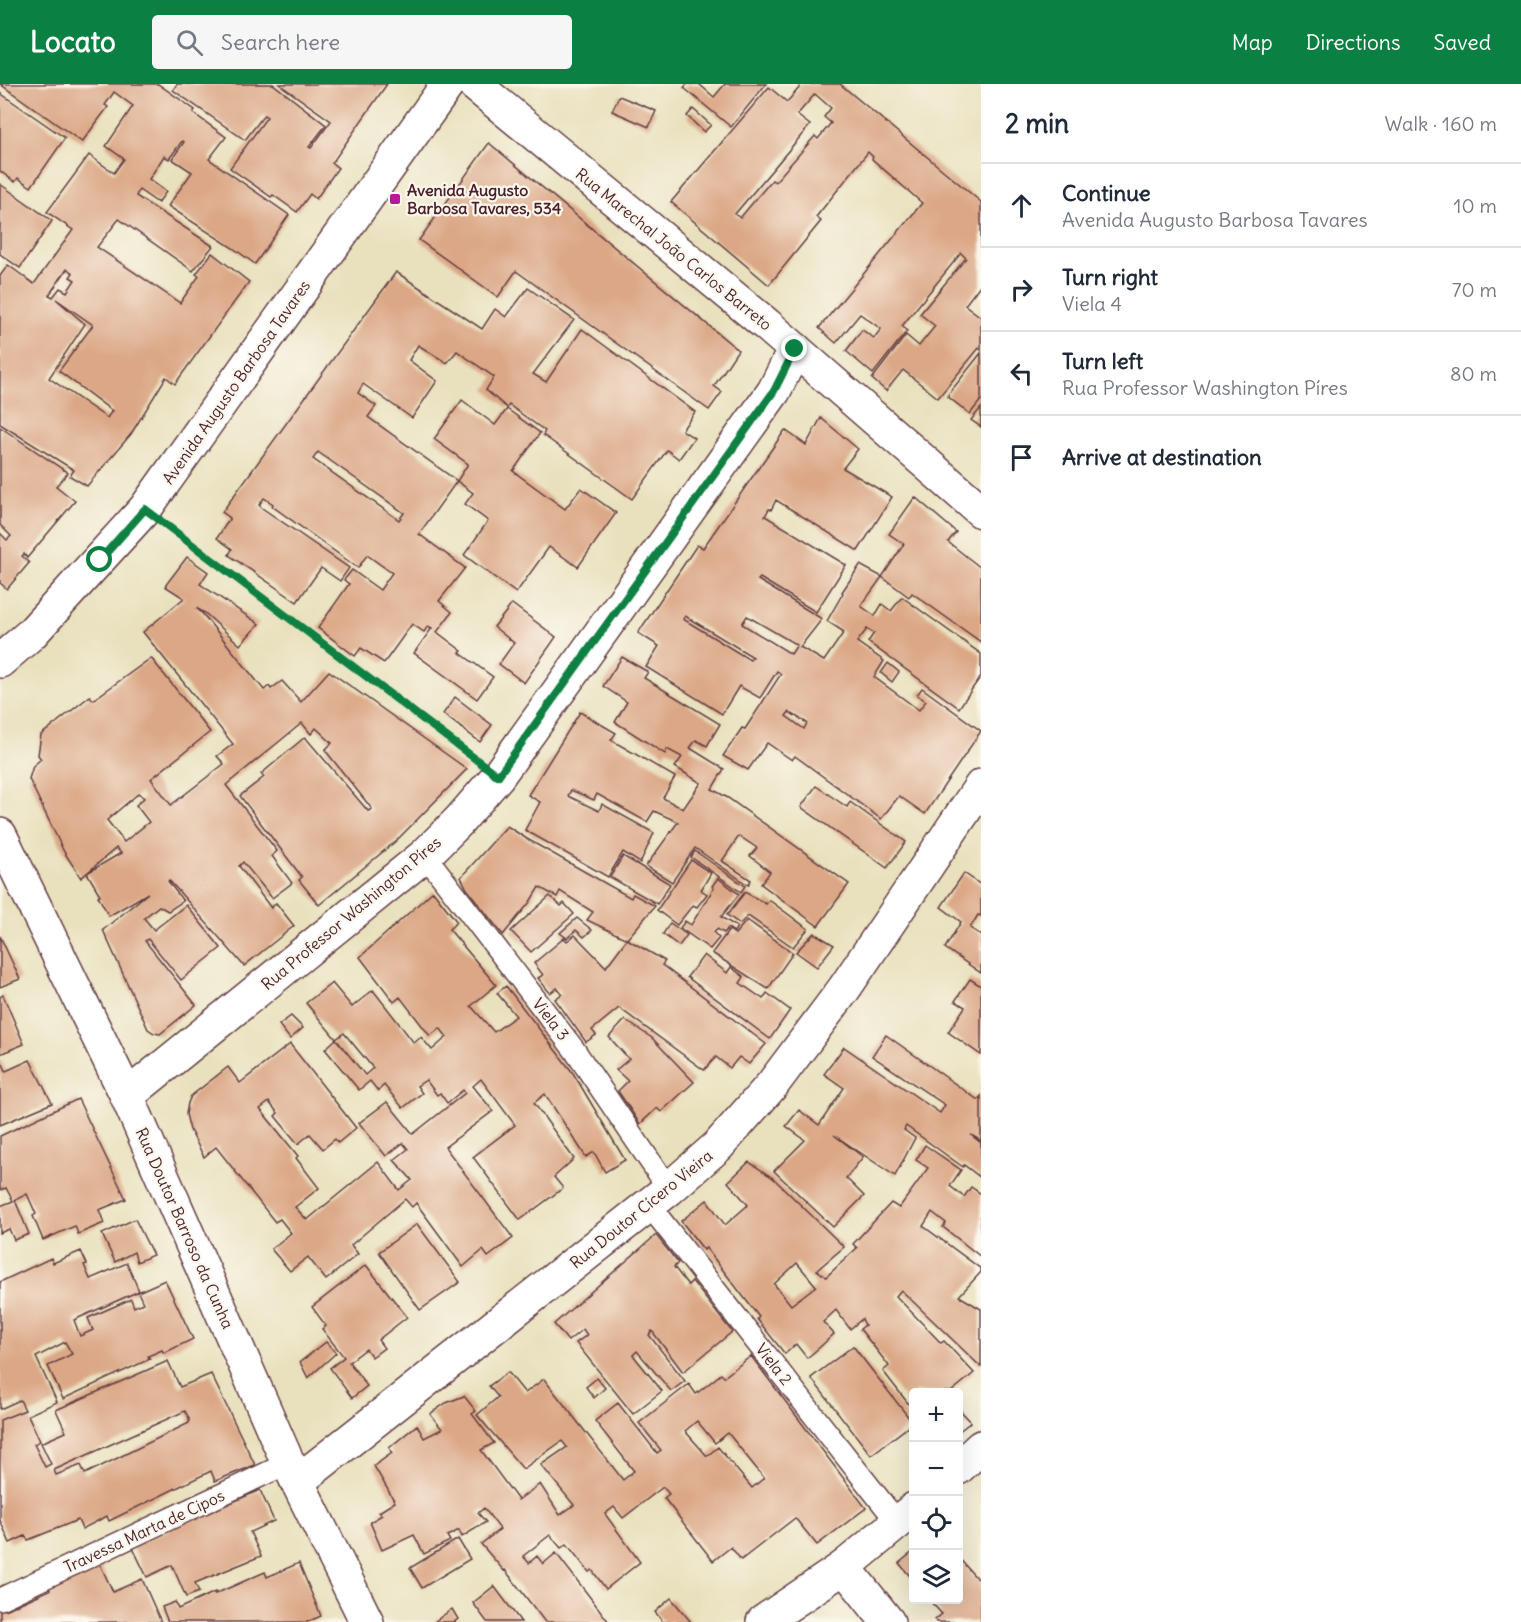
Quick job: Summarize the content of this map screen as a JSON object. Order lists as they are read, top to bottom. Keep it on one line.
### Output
{"streets":{"street":["Rua Marechal João Carlos Barreto","Avenida Augusto Barbosa Tavares","Rua Professor Washington Píres","Rua Doutor Cícero Vieira","Rua Doutor Barroso da Cunha"],"lane":["Viela 3","Viela 2","Travessa Marta de Cipos"]},"crossings":[["Rua Marechal João Carlos Barreto","Rua Professor Washington Píres"],["Rua Professor Washington Píres","Viela 3"],["Rua Professor Washington Píres","Rua Doutor Barroso da Cunha"],["Viela 3","Rua Doutor Cícero Vieira"],["Viela 3","Viela 2"],["Rua Doutor Cícero Vieira","Rua Doutor Barroso da Cunha"],["Rua Doutor Cícero Vieira","Viela 2"],["Rua Doutor Cícero Vieira","Travessa Marta de Cipos"],["Rua Doutor Barroso da Cunha","Travessa Marta de Cipos"]],"places":{"transit":["Avenida Augusto Barbosa Tavares, 534"]},"page":{"header":"Locato","search":"Search here","nav":["Map","Directions","Saved"],"heading":["2 min","Walk · 160 m"],"list":[["Continue","Avenida Augusto Barbosa Tavares","10 m"],["Turn right","Viela 4","70 m"],["Turn left","Rua Professor Washington Píres","80 m"],"Arrive at destination"],"map_buttons":["+","−"]}}
